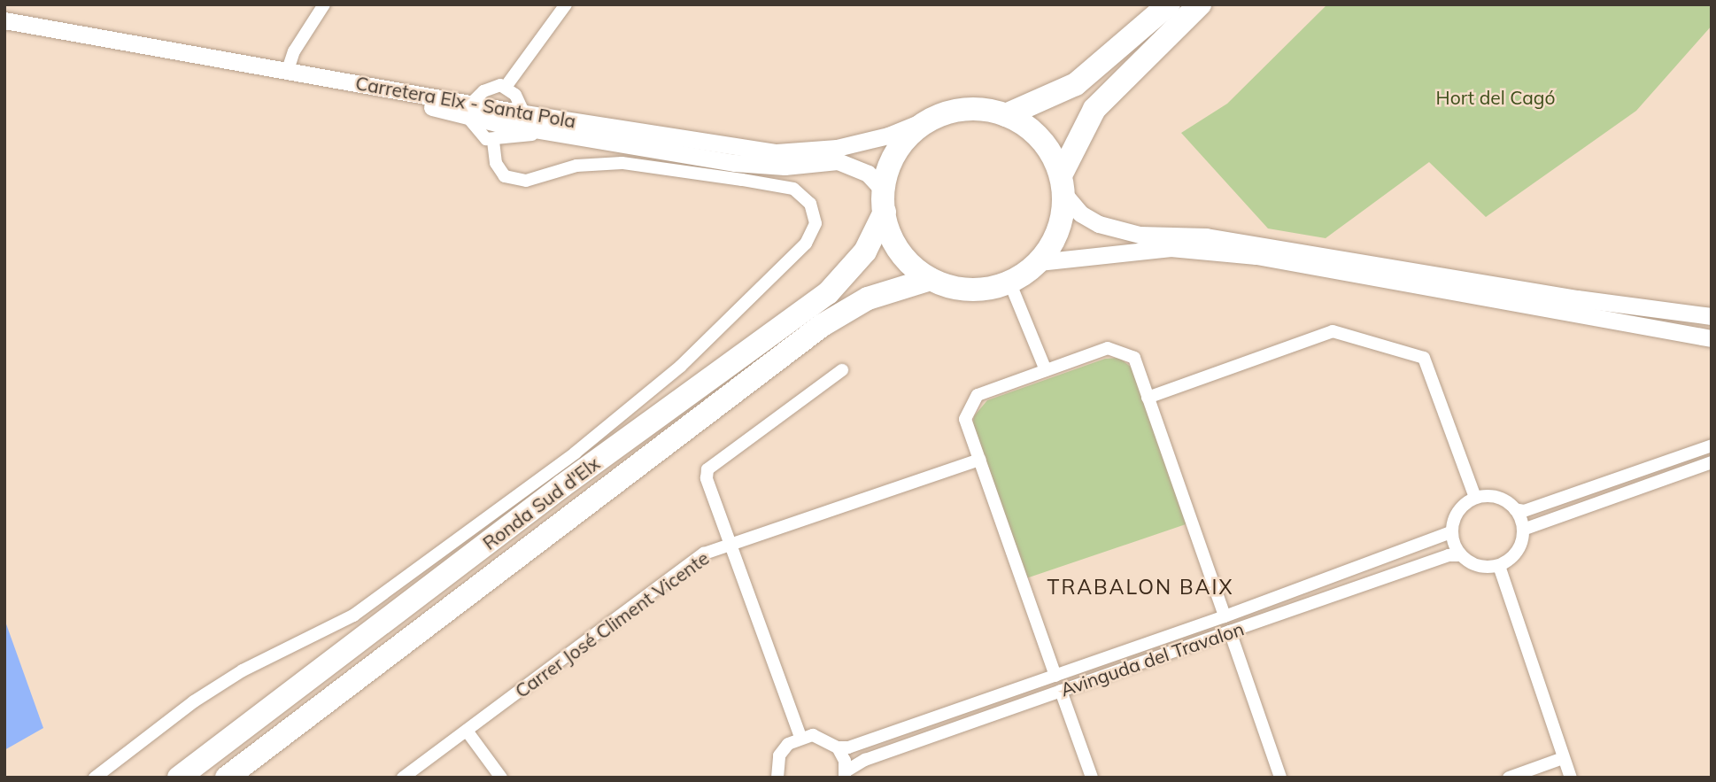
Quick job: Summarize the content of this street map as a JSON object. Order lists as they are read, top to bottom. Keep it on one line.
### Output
{"streets":{"highway":["Ronda Sud d'Elx"],"main road":["Carretera Elx - Santa Pola"],"street":["Carrer José Climent Vicente","Avinguda del Travalon"]},"crossings":[["Carretera Elx - Santa Pola","Ronda Sud d'Elx"]],"districts":["TRABALON BAIX"],"parks":["Hort del Cagó"]}
